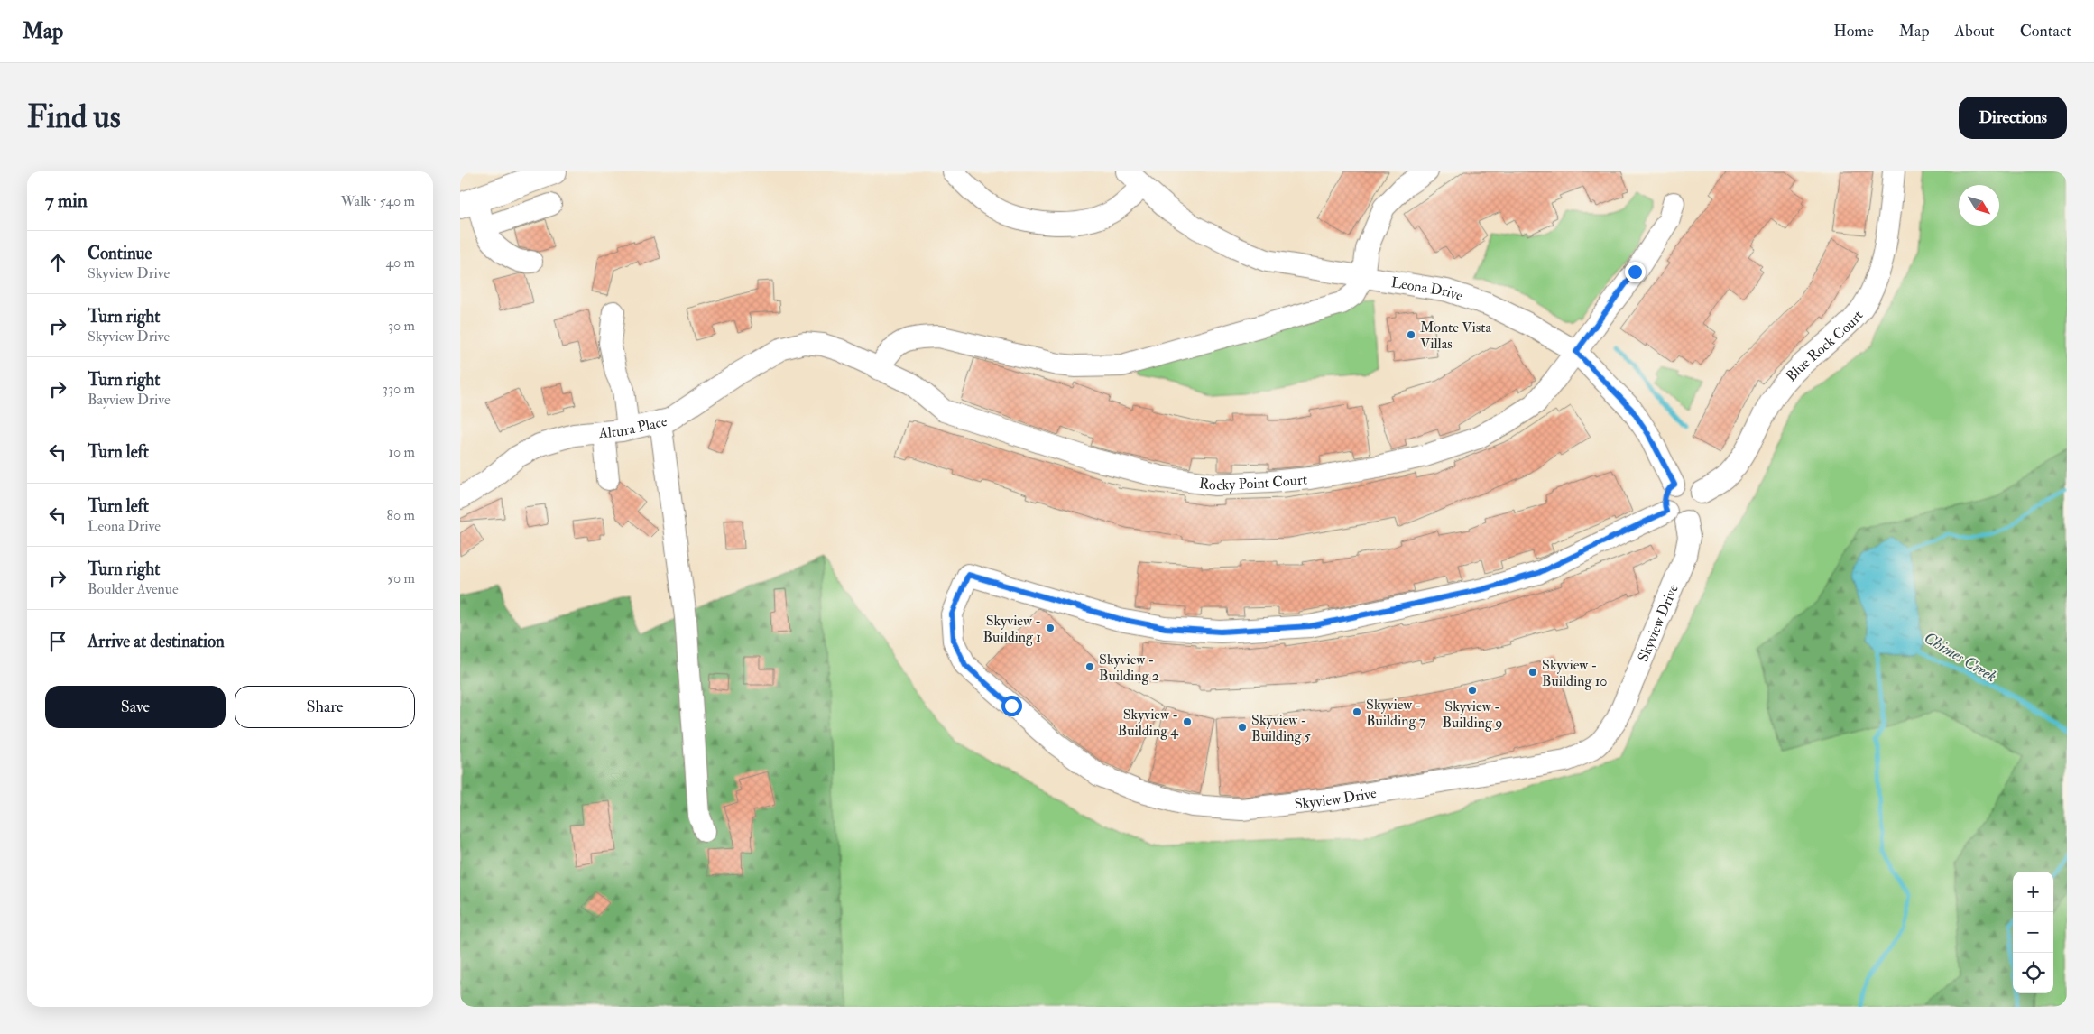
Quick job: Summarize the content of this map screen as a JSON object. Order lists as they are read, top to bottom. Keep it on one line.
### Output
{"streets":{"street":["Leona Drive","Blue Rock Court","Altura Place","Rocky Point Court","Skyview Drive"]},"crossings":[["Leona Drive","Blue Rock Court"],["Leona Drive","Rocky Point Court"],["Leona Drive","Skyview Drive"],["Blue Rock Court","Skyview Drive"],["Altura Place","Rocky Point Court"]],"water":["Chimes Creek"],"places":["Monte Vista Villas","Skyview - Building 1","Skyview - Building 2","Skyview - Building 10","Skyview - Building 9","Skyview - Building 7","Skyview - Building 4","Skyview - Building 5"],"north":"bottom right","page":{"header":"Map","nav":["Home","Map","About","Contact"],"buttons":["Directions",["Save","Share"]],"title":"Find us","heading":["7 min","Walk · 540 m"],"list":[["Continue","Skyview Drive","40 m"],["Turn right","Skyview Drive","30 m"],["Turn right","Bayview Drive","330 m"],["Turn left","10 m"],["Turn left","Leona Drive","80 m"],["Turn right","Boulder Avenue","50 m"],"Arrive at destination"],"map_buttons":["+","−"]}}
